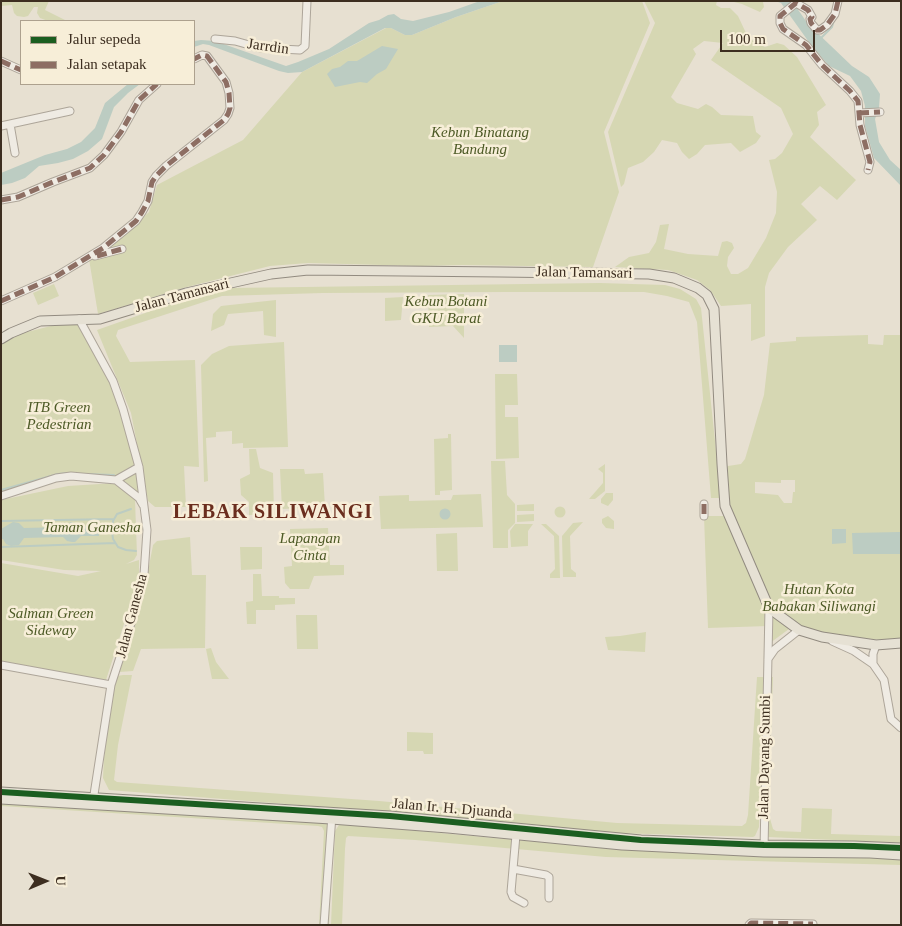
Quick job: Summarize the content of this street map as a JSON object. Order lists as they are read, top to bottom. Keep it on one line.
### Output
{"streets":{"main road":["Jalan Tamansari","Jalan Ir. H. Djuanda"],"street":["Jarrdin","Jalan Ganesha","Jalan Dayang Sumbi"]},"crossings":[["Jalan Tamansari","Jalan Ganesha"],["Jalan Tamansari","Jalan Dayang Sumbi"],["Jalan Ganesha","Jalan Ir. H. Djuanda"],["Jalan Dayang Sumbi","Jalan Ir. H. Djuanda"]],"districts":["LEBAK SILIWANGI"],"parks":["Kebun Binatang Bandung","Kebun Botani GKU Barat","ITB Green Pedestrian","Taman Ganesha","Lapangan Cinta","Hutan Kota Babakan Siliwangi","Salman Green Sideway"],"legend":["Jalur sepeda","Jalan setapak"],"scale_bar":"100 m","north":"right"}
